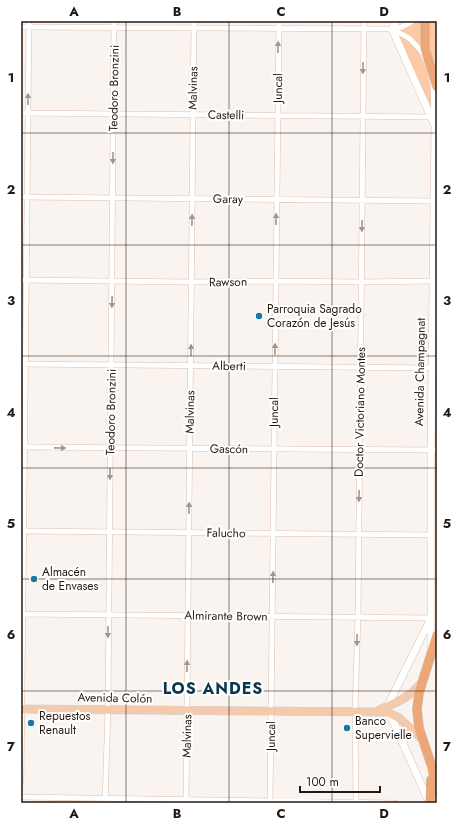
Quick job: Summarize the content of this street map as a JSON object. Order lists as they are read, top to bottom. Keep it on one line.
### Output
{"streets":{"highway":["Avenida Colón"],"street":["Teodoro Bronzini","Malvinas","Juncal","Castelli","Garay","Rawson","Alberti","Avenida Champagnat","Doctor Victoriano Montes","Gascón","Falucho","Almirante Brown"]},"crossings":[["Teodoro Bronzini","Castelli"],["Teodoro Bronzini","Garay"],["Teodoro Bronzini","Rawson"],["Teodoro Bronzini","Alberti"],["Teodoro Bronzini","Gascón"],["Teodoro Bronzini","Falucho"],["Teodoro Bronzini","Almirante Brown"],["Teodoro Bronzini","Avenida Colón"],["Malvinas","Castelli"],["Malvinas","Garay"],["Malvinas","Rawson"],["Malvinas","Alberti"],["Malvinas","Gascón"],["Malvinas","Falucho"],["Malvinas","Almirante Brown"],["Malvinas","Avenida Colón"],["Juncal","Castelli"],["Juncal","Garay"],["Juncal","Rawson"],["Juncal","Alberti"],["Juncal","Gascón"],["Juncal","Falucho"],["Juncal","Almirante Brown"],["Juncal","Avenida Colón"],["Castelli","Avenida Champagnat"],["Castelli","Doctor Victoriano Montes"],["Garay","Avenida Champagnat"],["Garay","Doctor Victoriano Montes"],["Rawson","Avenida Champagnat"],["Rawson","Doctor Victoriano Montes"],["Alberti","Avenida Champagnat"],["Alberti","Doctor Victoriano Montes"],["Avenida Champagnat","Gascón"],["Avenida Champagnat","Falucho"],["Avenida Champagnat","Almirante Brown"],["Avenida Champagnat","Avenida Colón"],["Doctor Victoriano Montes","Gascón"],["Doctor Victoriano Montes","Falucho"],["Doctor Victoriano Montes","Almirante Brown"],["Doctor Victoriano Montes","Avenida Colón"]],"one_way":["Teodoro Bronzini","Malvinas","Juncal","Doctor Victoriano Montes"],"districts":["LOS ANDES"],"places":["Parroquia Sagrado Corazón de Jesús","Almacén de Envases","Repuestos Renault","Banco Supervielle"],"scale_bar":"100 m","grid":{"columns":["A","B","C","D"],"rows":["1","2","3","4","5","6","7"]}}
